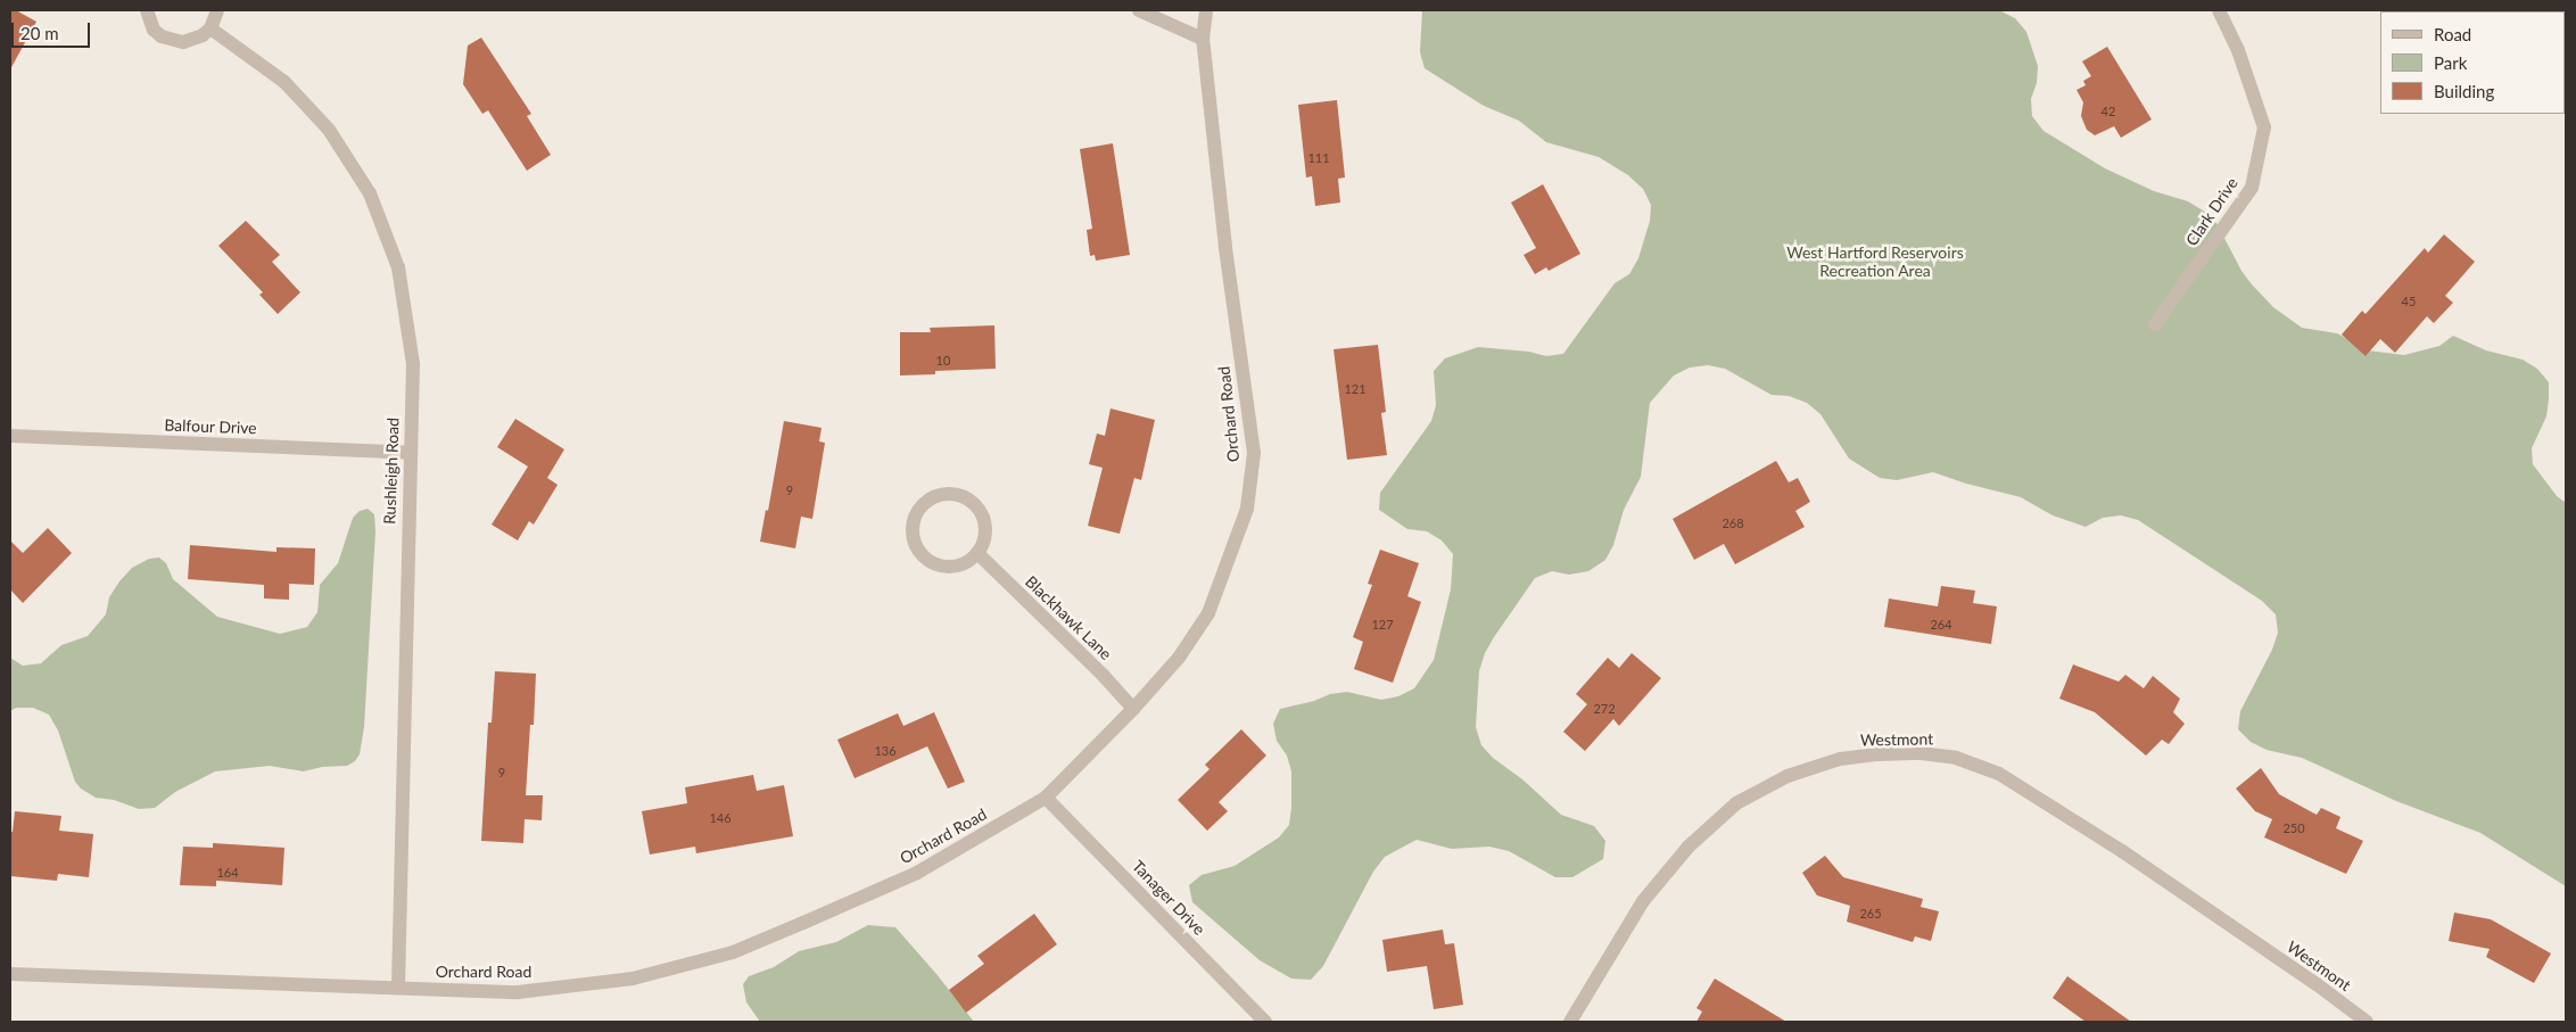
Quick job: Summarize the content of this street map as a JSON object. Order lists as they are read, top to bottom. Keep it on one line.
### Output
{"streets":{"street":["Clark Drive","Orchard Road","Balfour Drive","Rushleigh Road","Blackhawk Lane","Westmont","Tanager Drive"]},"crossings":[["Orchard Road","Rushleigh Road"],["Orchard Road","Blackhawk Lane"],["Orchard Road","Tanager Drive"],["Balfour Drive","Rushleigh Road"]],"parks":["West Hartford Reservoirs Recreation Area"],"house_numbers":["42","111","45","10","121","9","268","127","264","272","136","9","146","250","164","265"],"legend":["Road","Park","Building"],"scale_bar":"20 m"}
